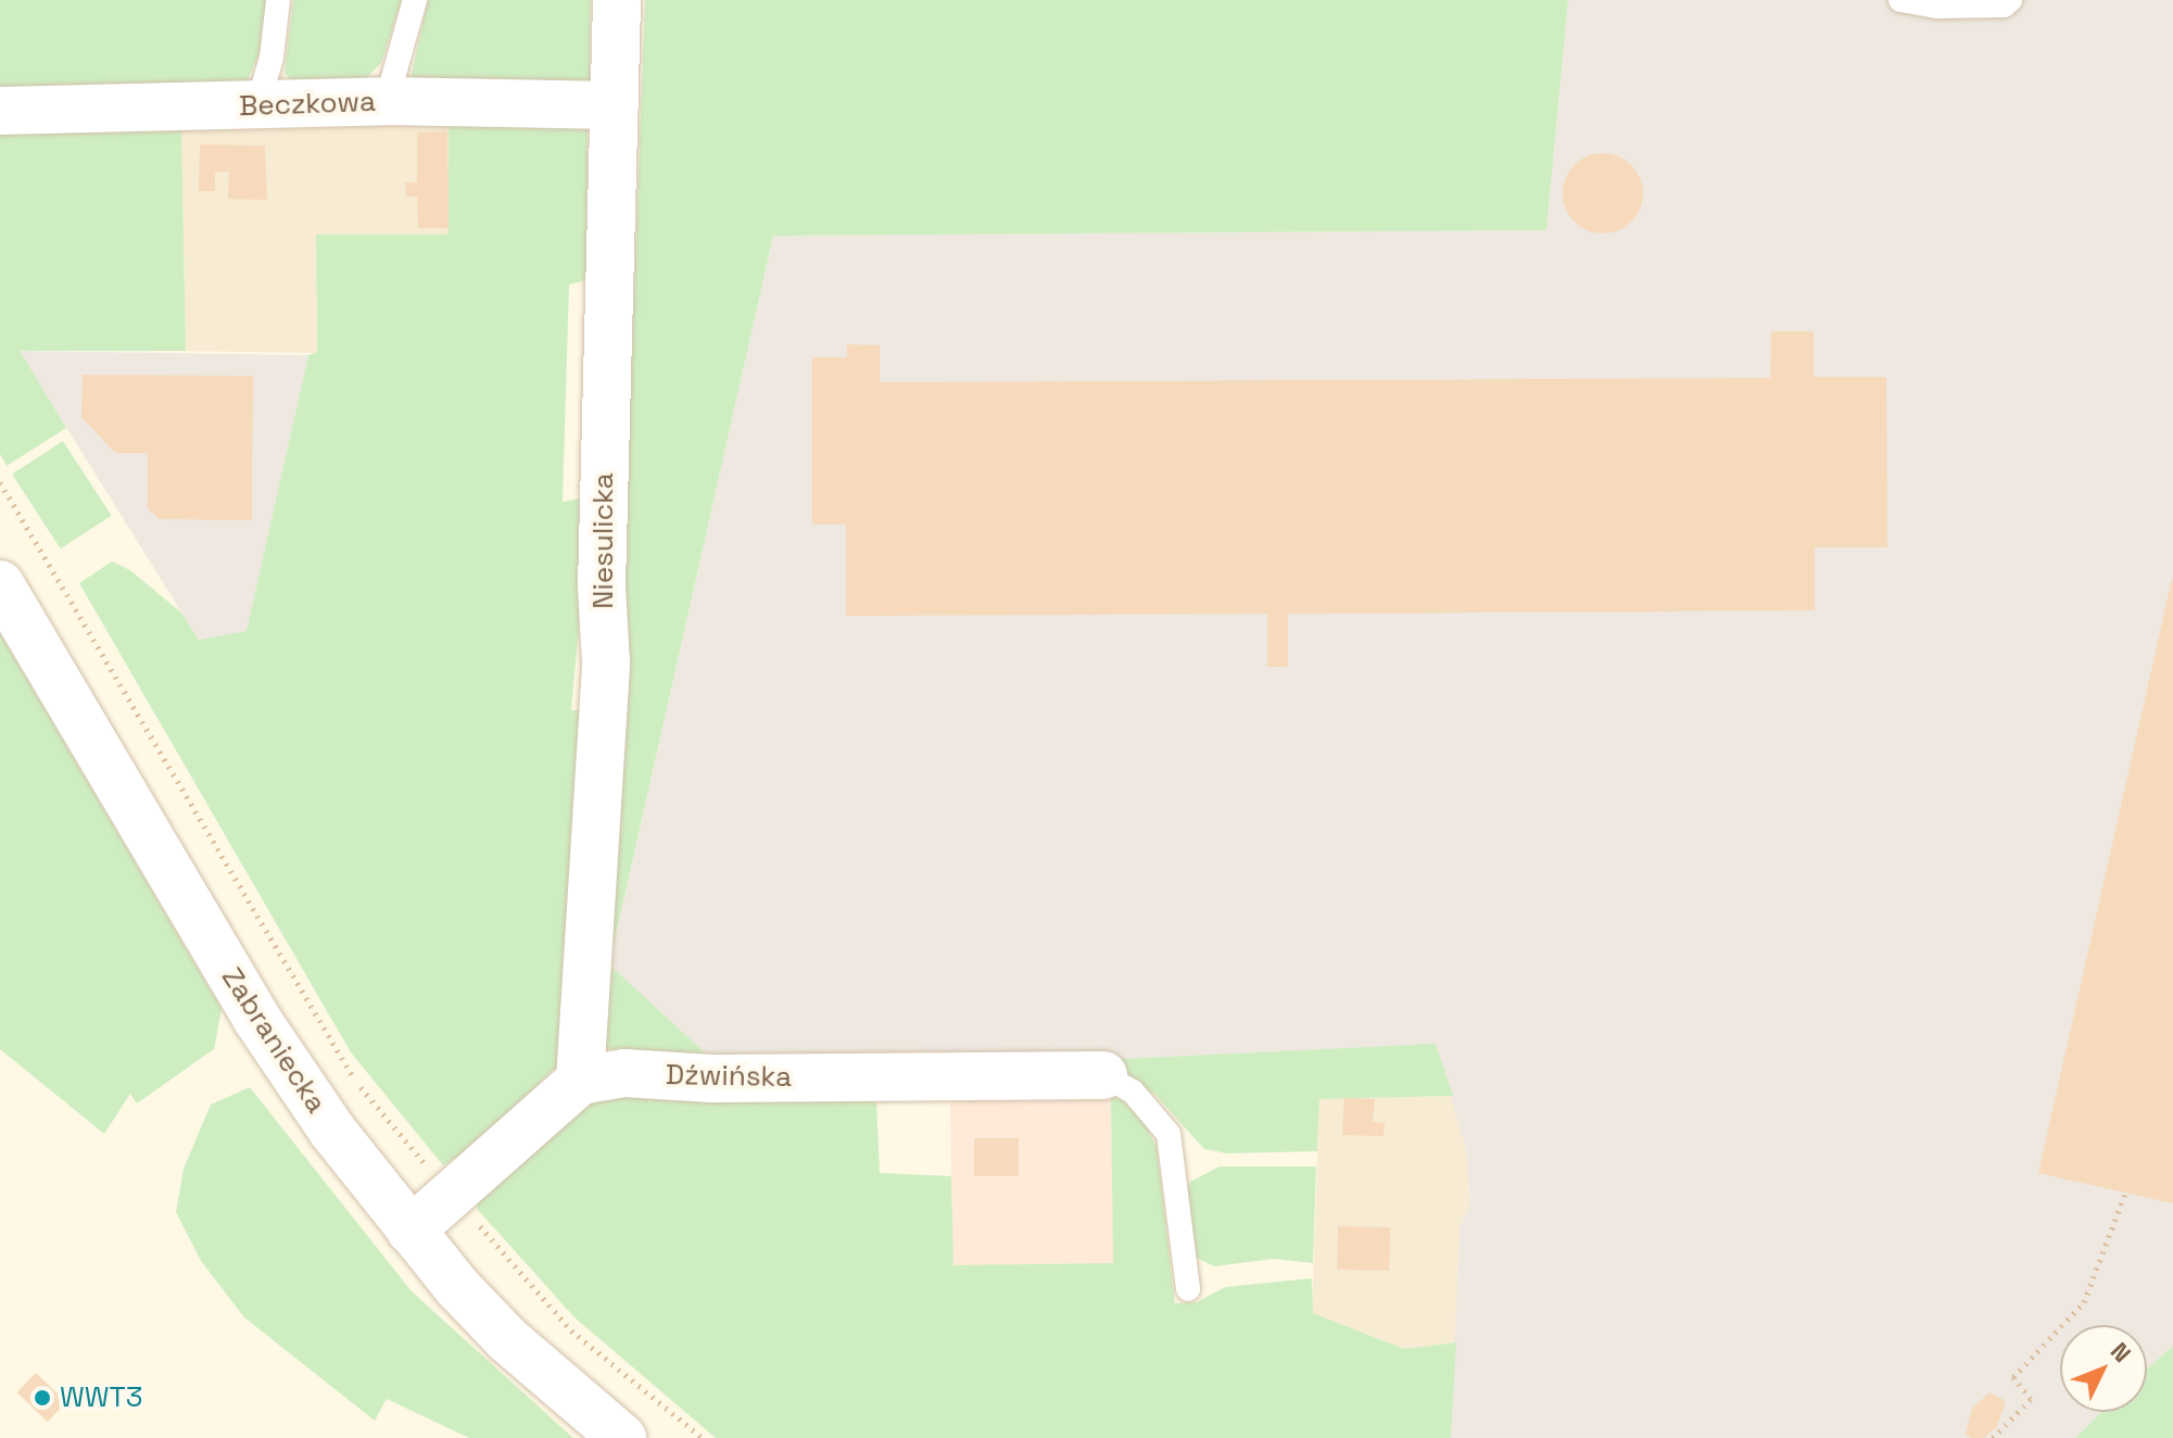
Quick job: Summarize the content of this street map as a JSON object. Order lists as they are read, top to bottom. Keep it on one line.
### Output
{"streets":{"street":["Beczkowa","Niesulicka","Zabraniecka","Dźwińska"]},"crossings":[["Beczkowa","Niesulicka"],["Niesulicka","Dźwińska"]],"places":["WWT3"],"north":"top right"}
